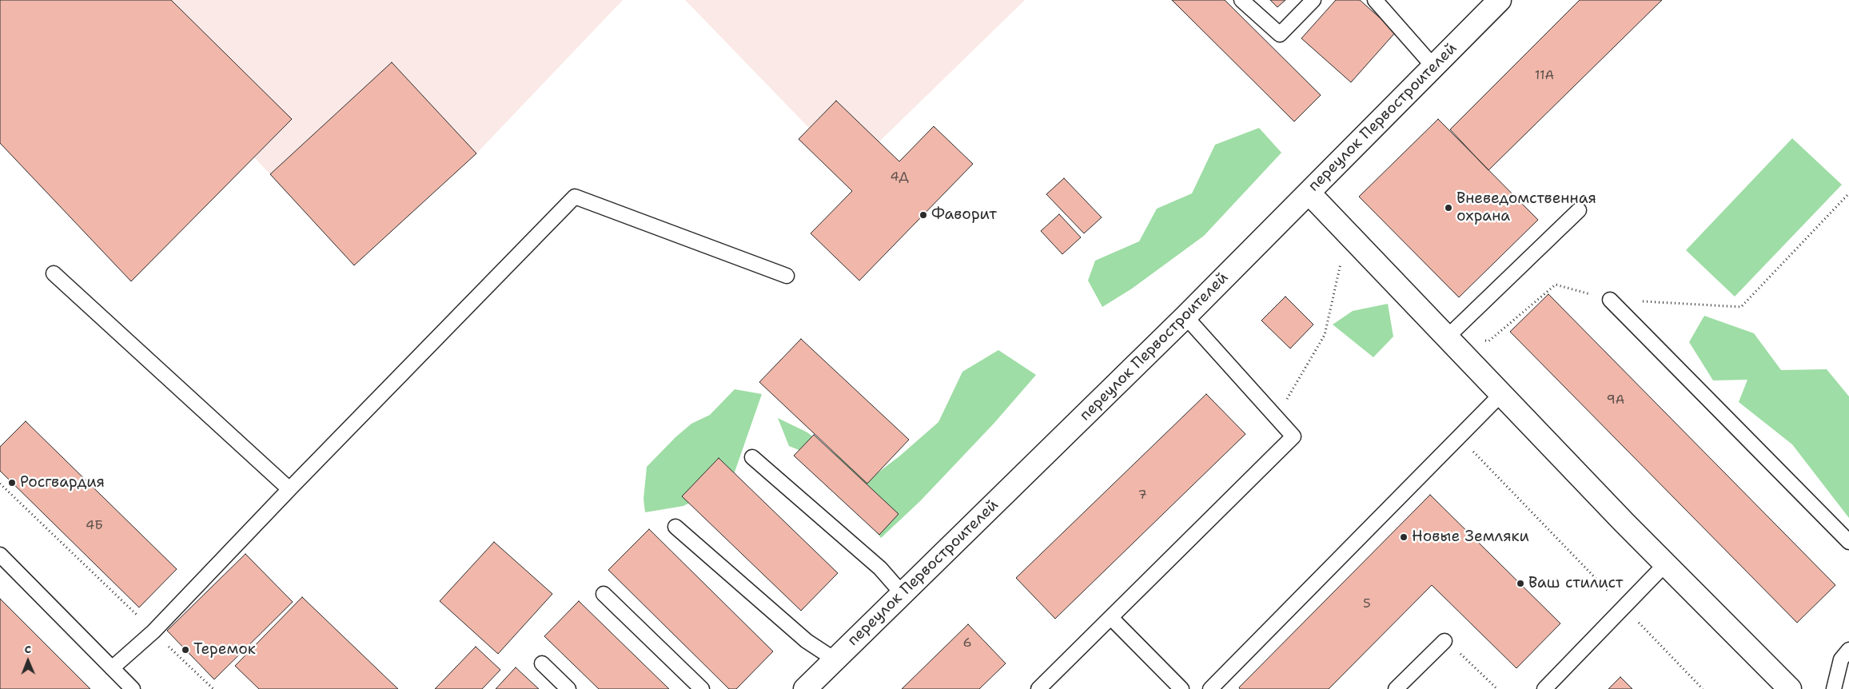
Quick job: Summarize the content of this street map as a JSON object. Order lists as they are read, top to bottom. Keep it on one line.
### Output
{"streets":{"street":["переулок Первостроителей"]},"places":["Вневедомственная охрана","Фаворит","Росгвардия","Новые Земляки","Ваш стилист","Теремок"],"house_numbers":["11А","4Д","9А","7","4Б","5","6"],"north":"top"}
